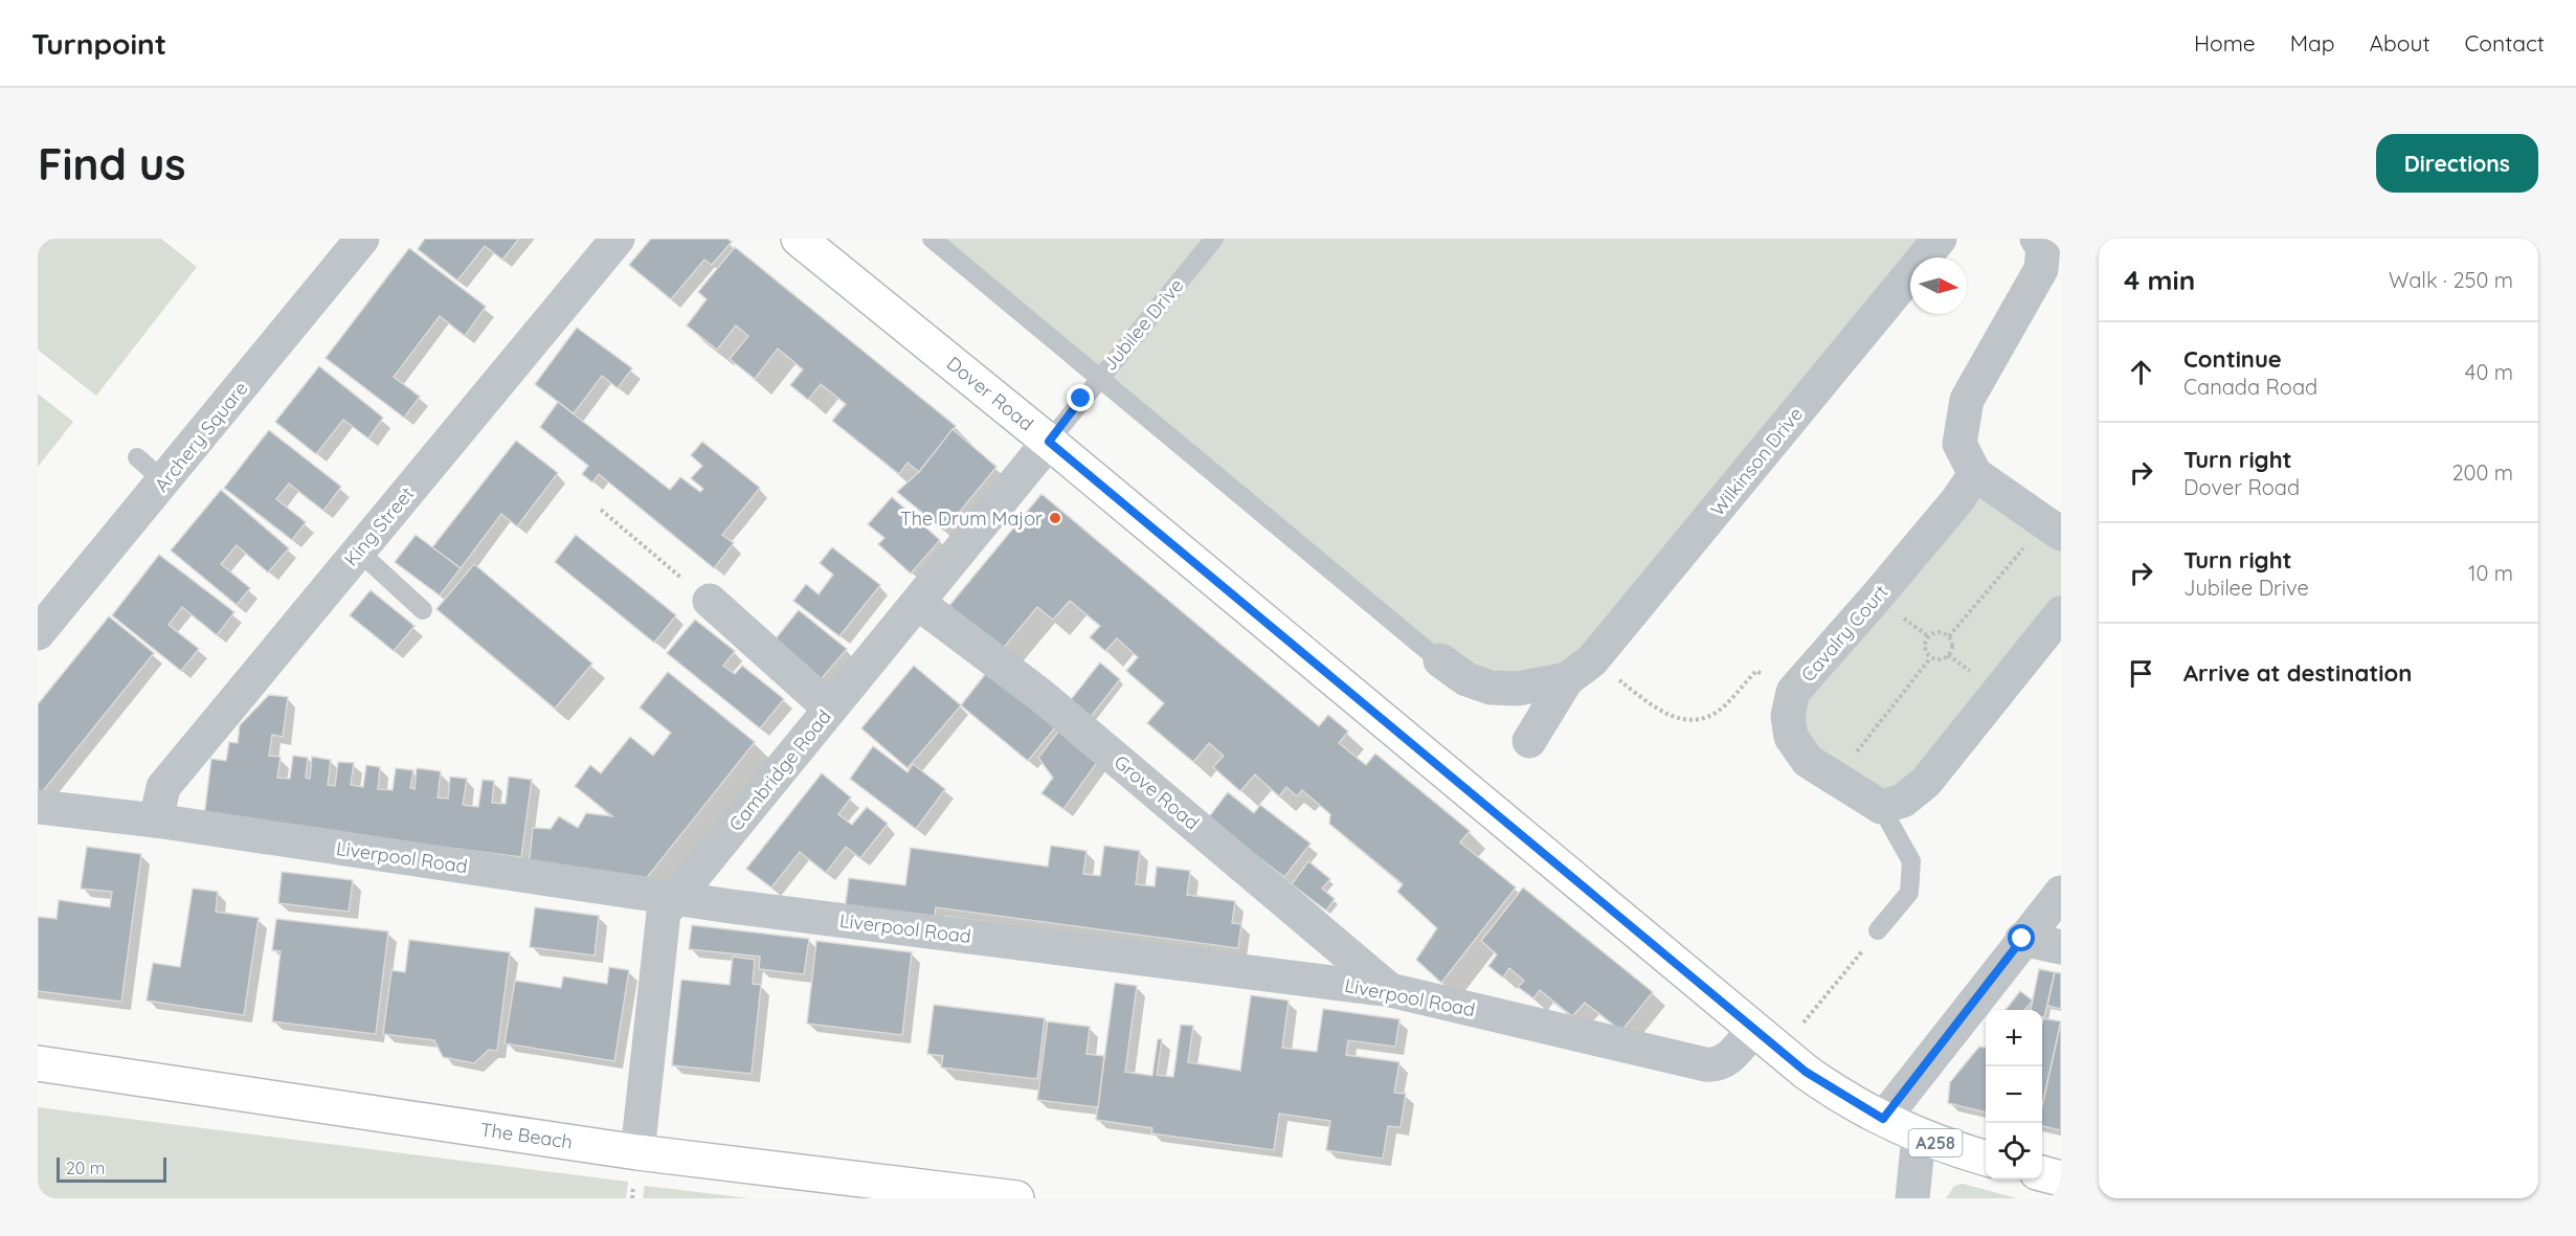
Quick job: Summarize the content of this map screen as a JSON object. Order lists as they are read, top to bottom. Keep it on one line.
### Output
{"streets":{"main road":["Dover Road","The Beach","A258"],"street":["Archery Square","Wilkinson Drive","King Street","Cavalry Court","Cambridge Road","Grove Road","Liverpool Road"],"lane":["Jubilee Drive"]},"crossings":[["Jubilee Drive","Dover Road"],["Jubilee Drive","Cambridge Road"],["Dover Road","Cambridge Road"],["Dover Road","Liverpool Road"],["Dover Road","A258"],["King Street","Liverpool Road"],["Cambridge Road","Grove Road"],["Cambridge Road","Liverpool Road"],["Cambridge Road","The Beach"],["Grove Road","Liverpool Road"]],"places":["The Drum Major"],"scale_bar":"20 m","north":"right","page":{"header":"Turnpoint","nav":["Home","Map","About","Contact"],"buttons":"Directions","title":"Find us","heading":["4 min","Walk · 250 m"],"list":[["Continue","Canada Road","40 m"],["Turn right","Dover Road","200 m"],["Turn right","Jubilee Drive","10 m"],"Arrive at destination"],"map_buttons":["+","−"],"scale":"20 m"}}
